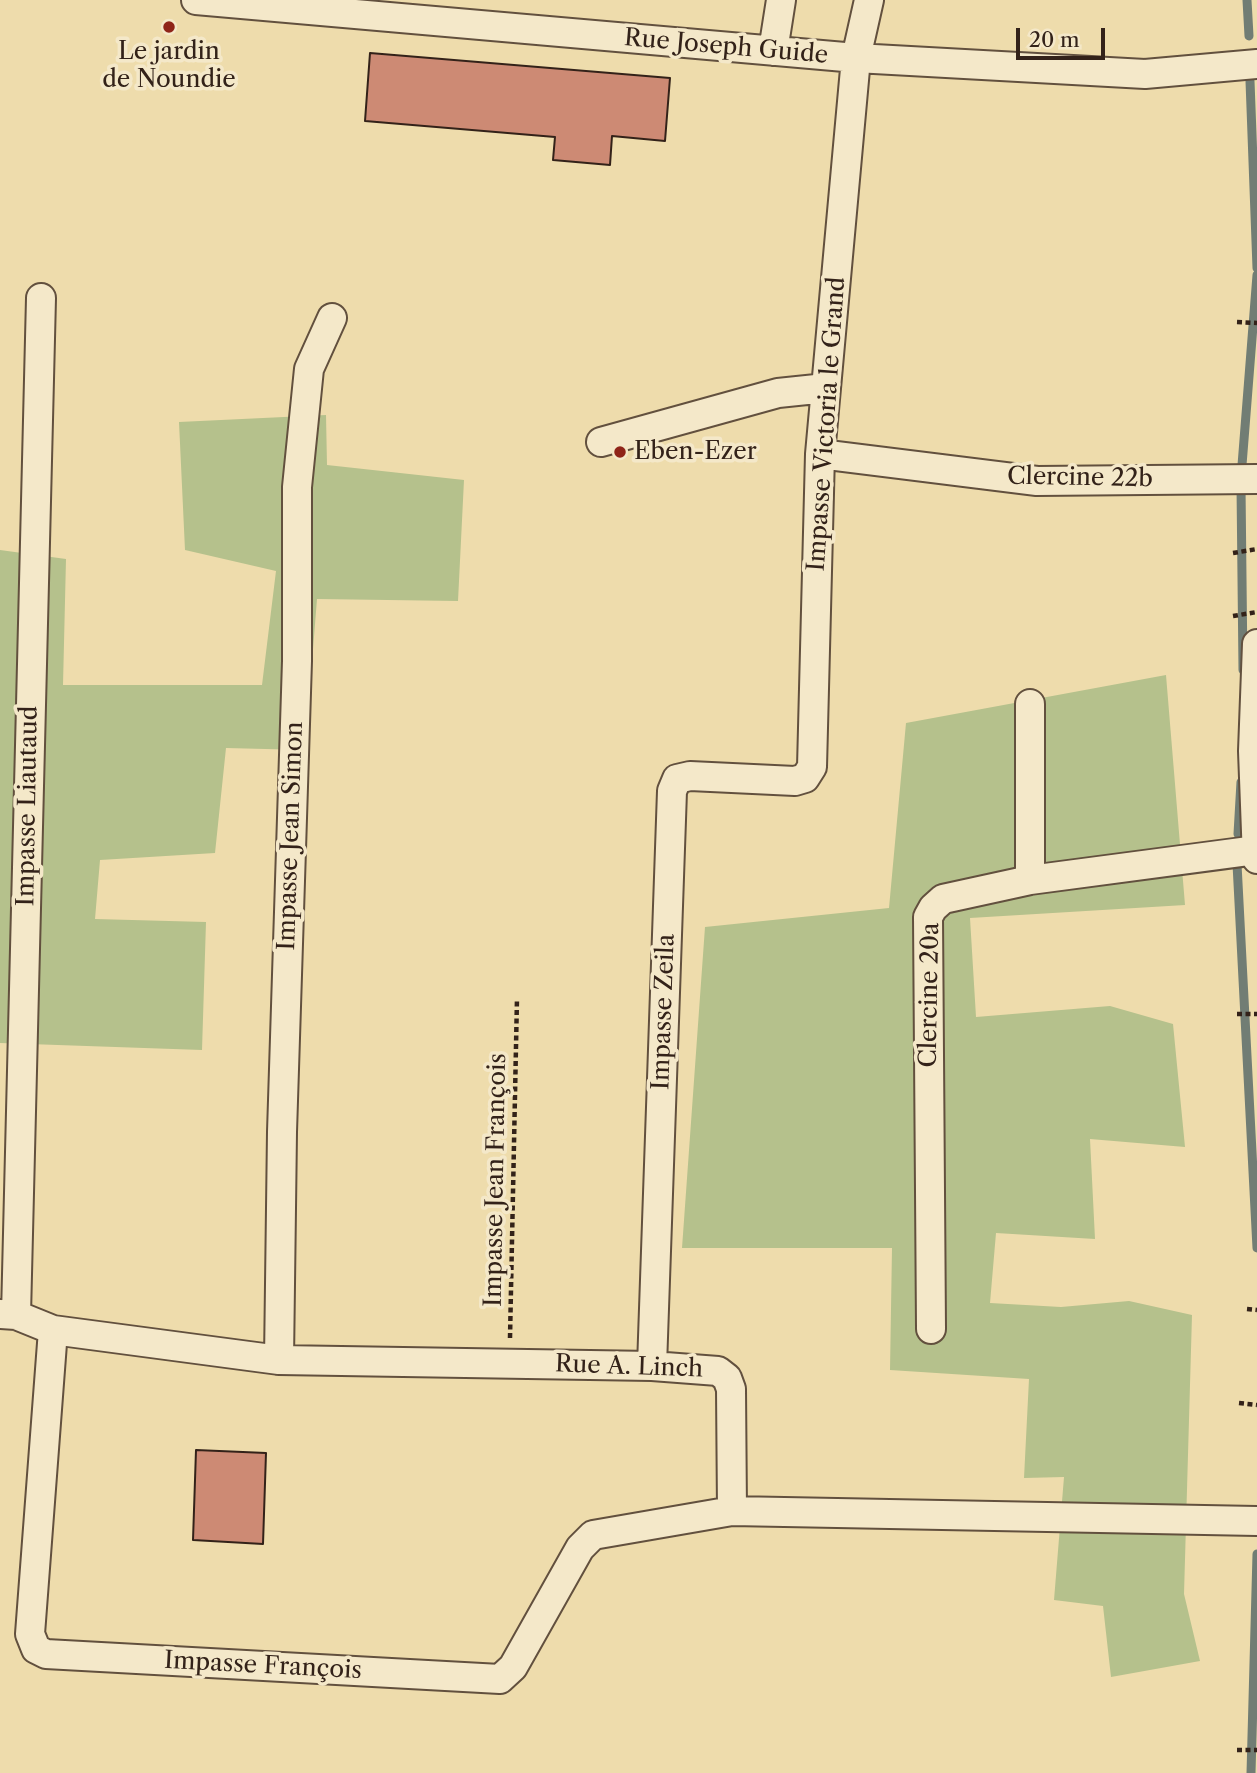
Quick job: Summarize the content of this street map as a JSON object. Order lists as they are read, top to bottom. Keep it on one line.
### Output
{"streets":{"street":["Rue Joseph Guide","Impasse Victoria le Grand","Clercine 22b","Impasse Liautaud","Impasse Jean Simon","Clercine 20a","Impasse Zeila","Rue A. Linch","Impasse François"],"path":["Impasse Jean François"]},"crossings":[["Rue Joseph Guide","Impasse Victoria le Grand"],["Impasse Victoria le Grand","Clercine 22b"],["Impasse Victoria le Grand","Impasse Zeila"],["Impasse Liautaud","Rue A. Linch"],["Impasse Jean Simon","Rue A. Linch"],["Impasse Zeila","Rue A. Linch"],["Impasse Jean François","Rue A. Linch"],["Rue A. Linch","Impasse François"]],"places":["Le jardin de Noundie","Eben-Ezer"],"scale_bar":"20 m"}
